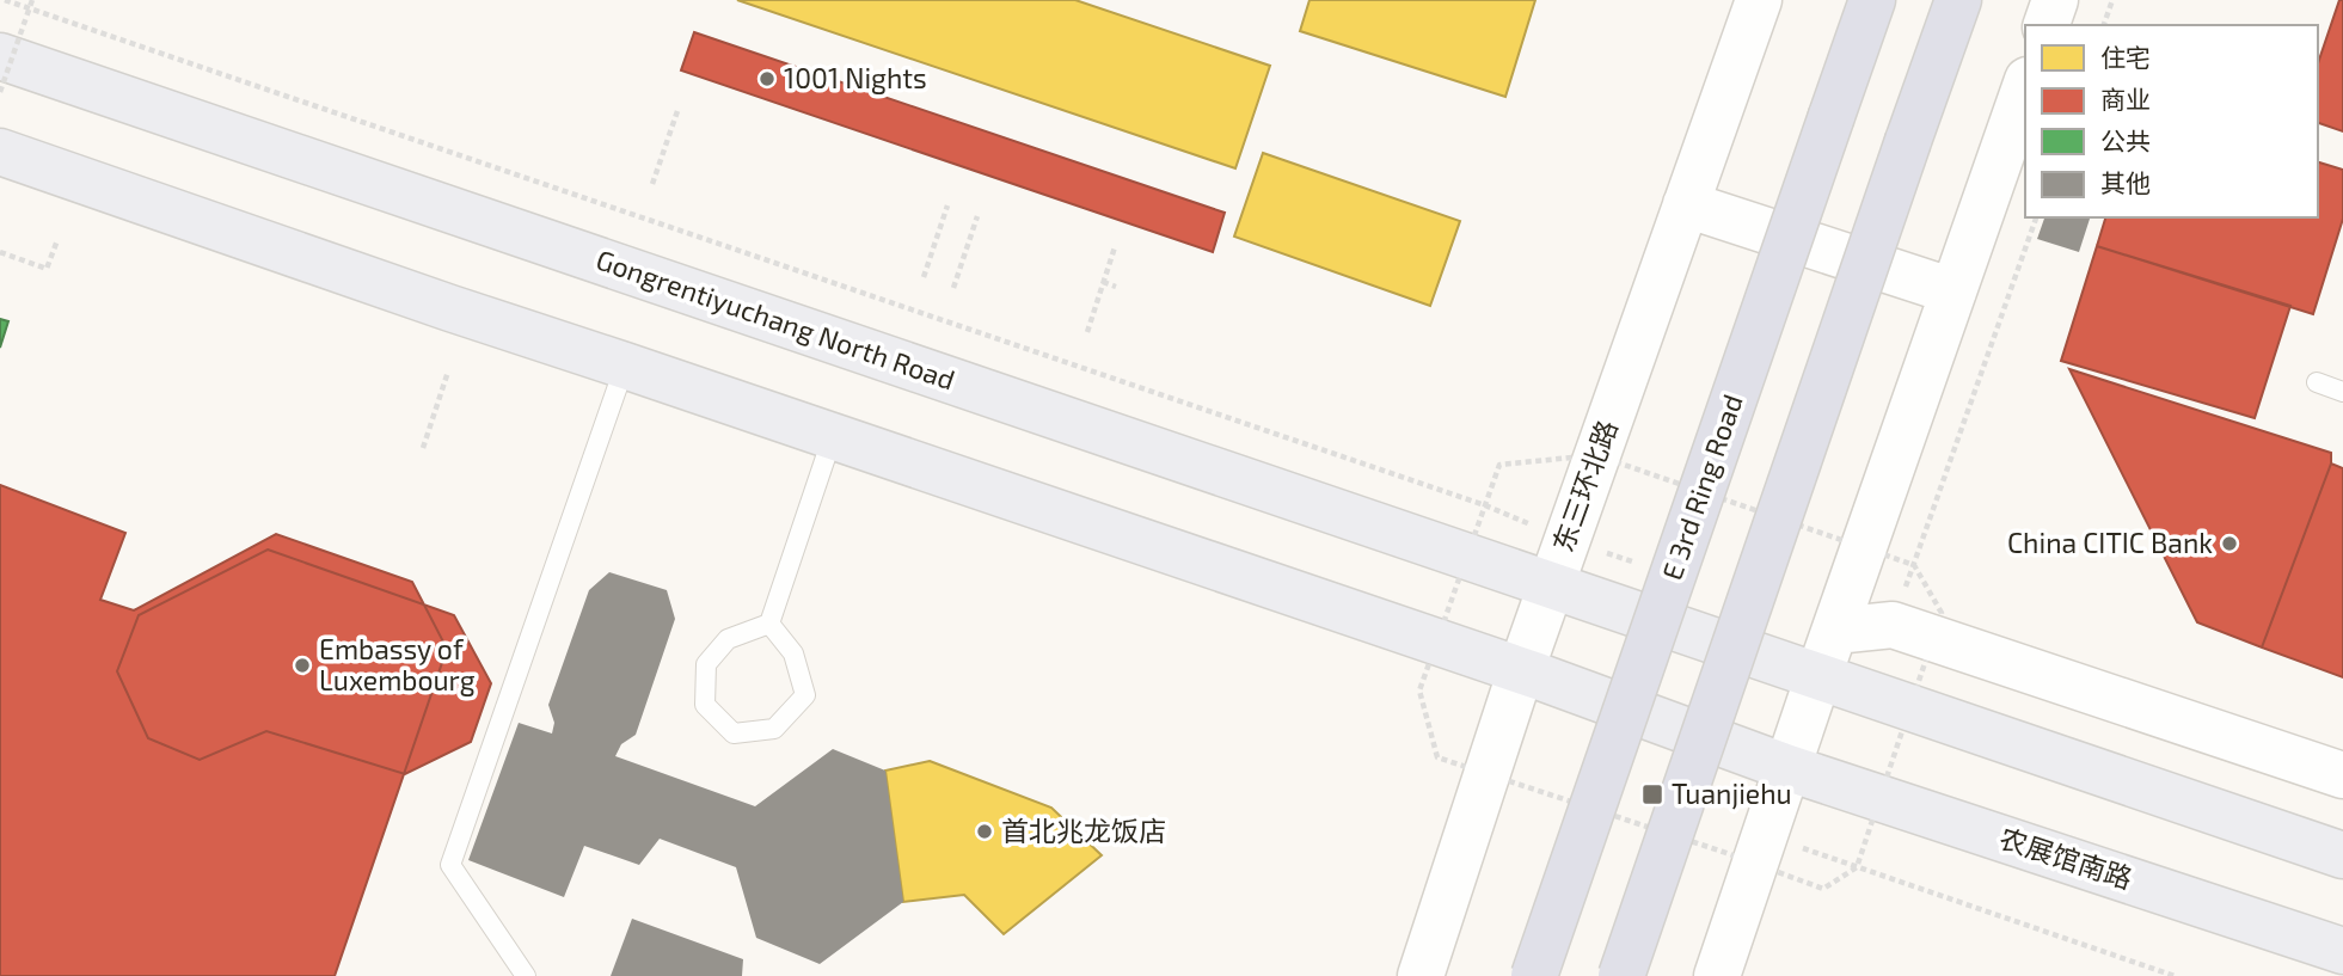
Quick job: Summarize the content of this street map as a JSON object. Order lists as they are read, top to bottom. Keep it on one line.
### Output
{"streets":{"highway":["E 3rd Ring Road"],"main road":["Gongrentiyuchang North Road","农展馆南路"],"street":["东三环北路"]},"crossings":[["Gongrentiyuchang North Road","东三环北路"],["东三环北路","农展馆南路"]],"places":{"other":["1001 Nights","China CITIC Bank","Embassy of Luxembourg","首北兆龙饭店"],"transit":["Tuanjiehu"]},"legend":["住宅","商业","公共","其他"]}
